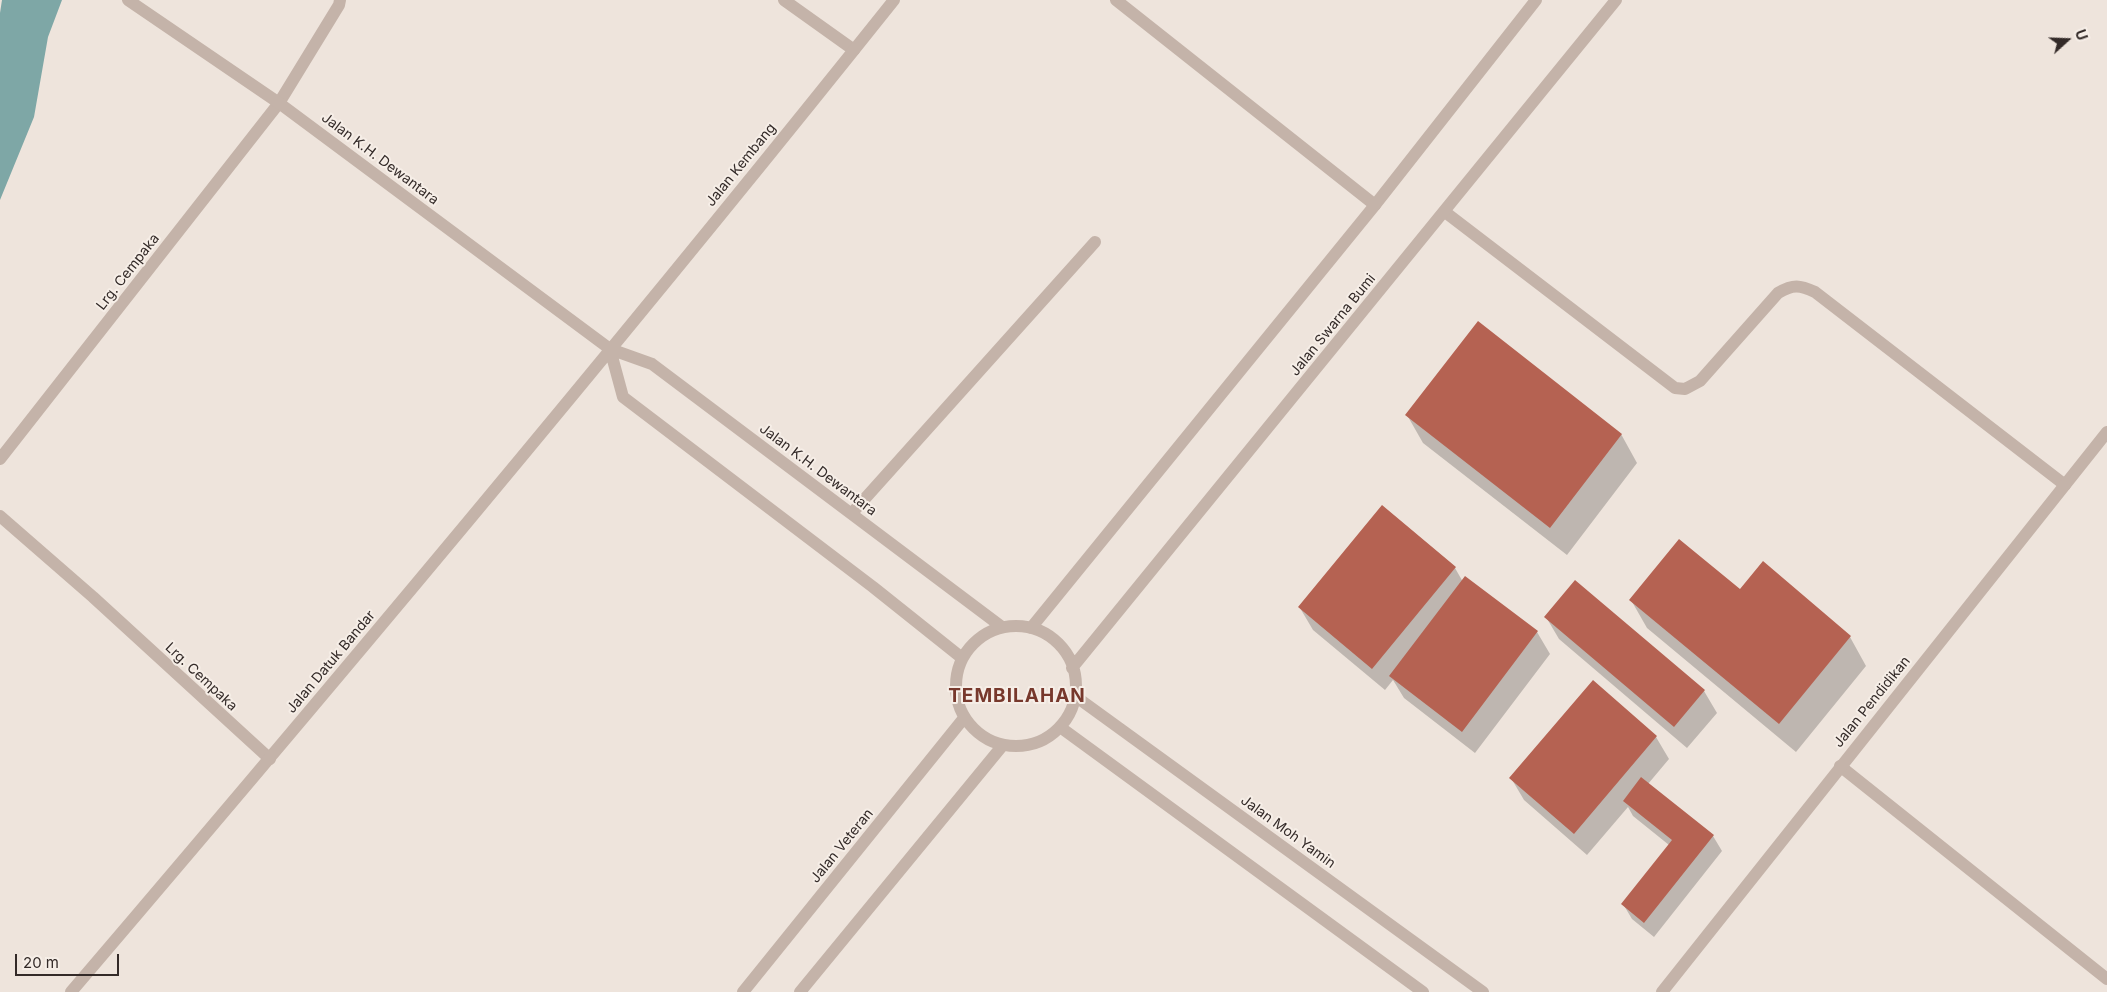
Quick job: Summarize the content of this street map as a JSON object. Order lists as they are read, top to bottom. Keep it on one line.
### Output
{"streets":{"street":["Jalan K.H. Dewantara","Jalan Kembang","Lrg. Cempaka","Jalan Swarna Bumi","Jalan Datuk Bandar","Jalan Pendidikan","Jalan Moh Yamin","Jalan Veteran"]},"crossings":[["Jalan K.H. Dewantara","Jalan Kembang"],["Jalan K.H. Dewantara","Lrg. Cempaka"],["Jalan K.H. Dewantara","Jalan Swarna Bumi"],["Jalan K.H. Dewantara","Jalan Datuk Bandar"],["Jalan K.H. Dewantara","Jalan Moh Yamin"],["Jalan K.H. Dewantara","Jalan Veteran"],["Jalan Kembang","Jalan Datuk Bandar"],["Lrg. Cempaka","Jalan Datuk Bandar"],["Jalan Swarna Bumi","Jalan Moh Yamin"],["Jalan Swarna Bumi","Jalan Veteran"],["Jalan Moh Yamin","Jalan Veteran"]],"districts":["TEMBILAHAN"],"scale_bar":"20 m","north":"right"}
